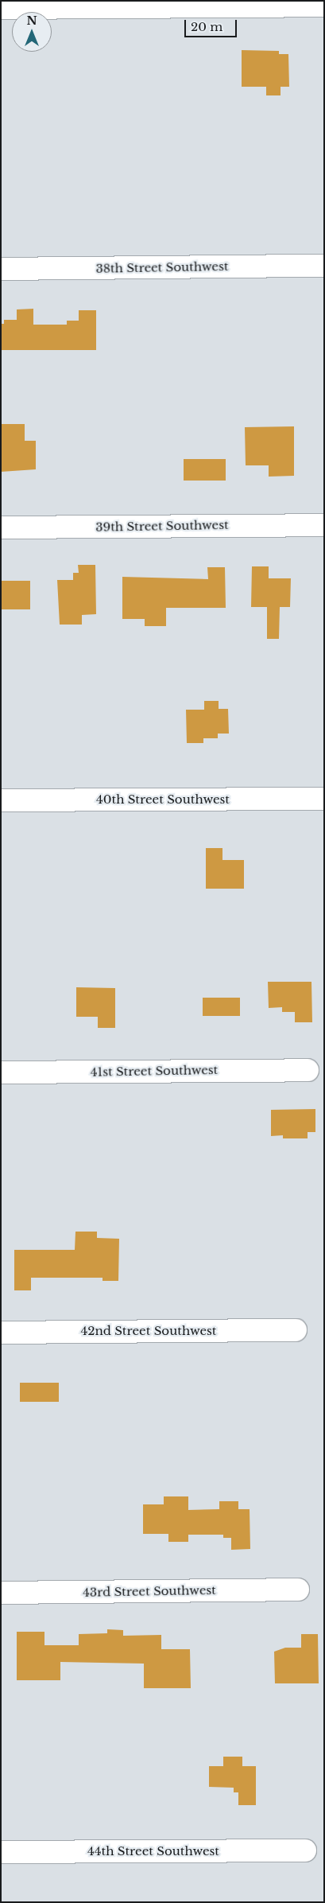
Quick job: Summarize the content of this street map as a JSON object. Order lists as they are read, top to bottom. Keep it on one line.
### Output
{"streets":{"street":["38th Street Southwest","39th Street Southwest","40th Street Southwest","41st Street Southwest","42nd Street Southwest","43rd Street Southwest","44th Street Southwest"]},"scale_bar":"20 m","north":"top"}
